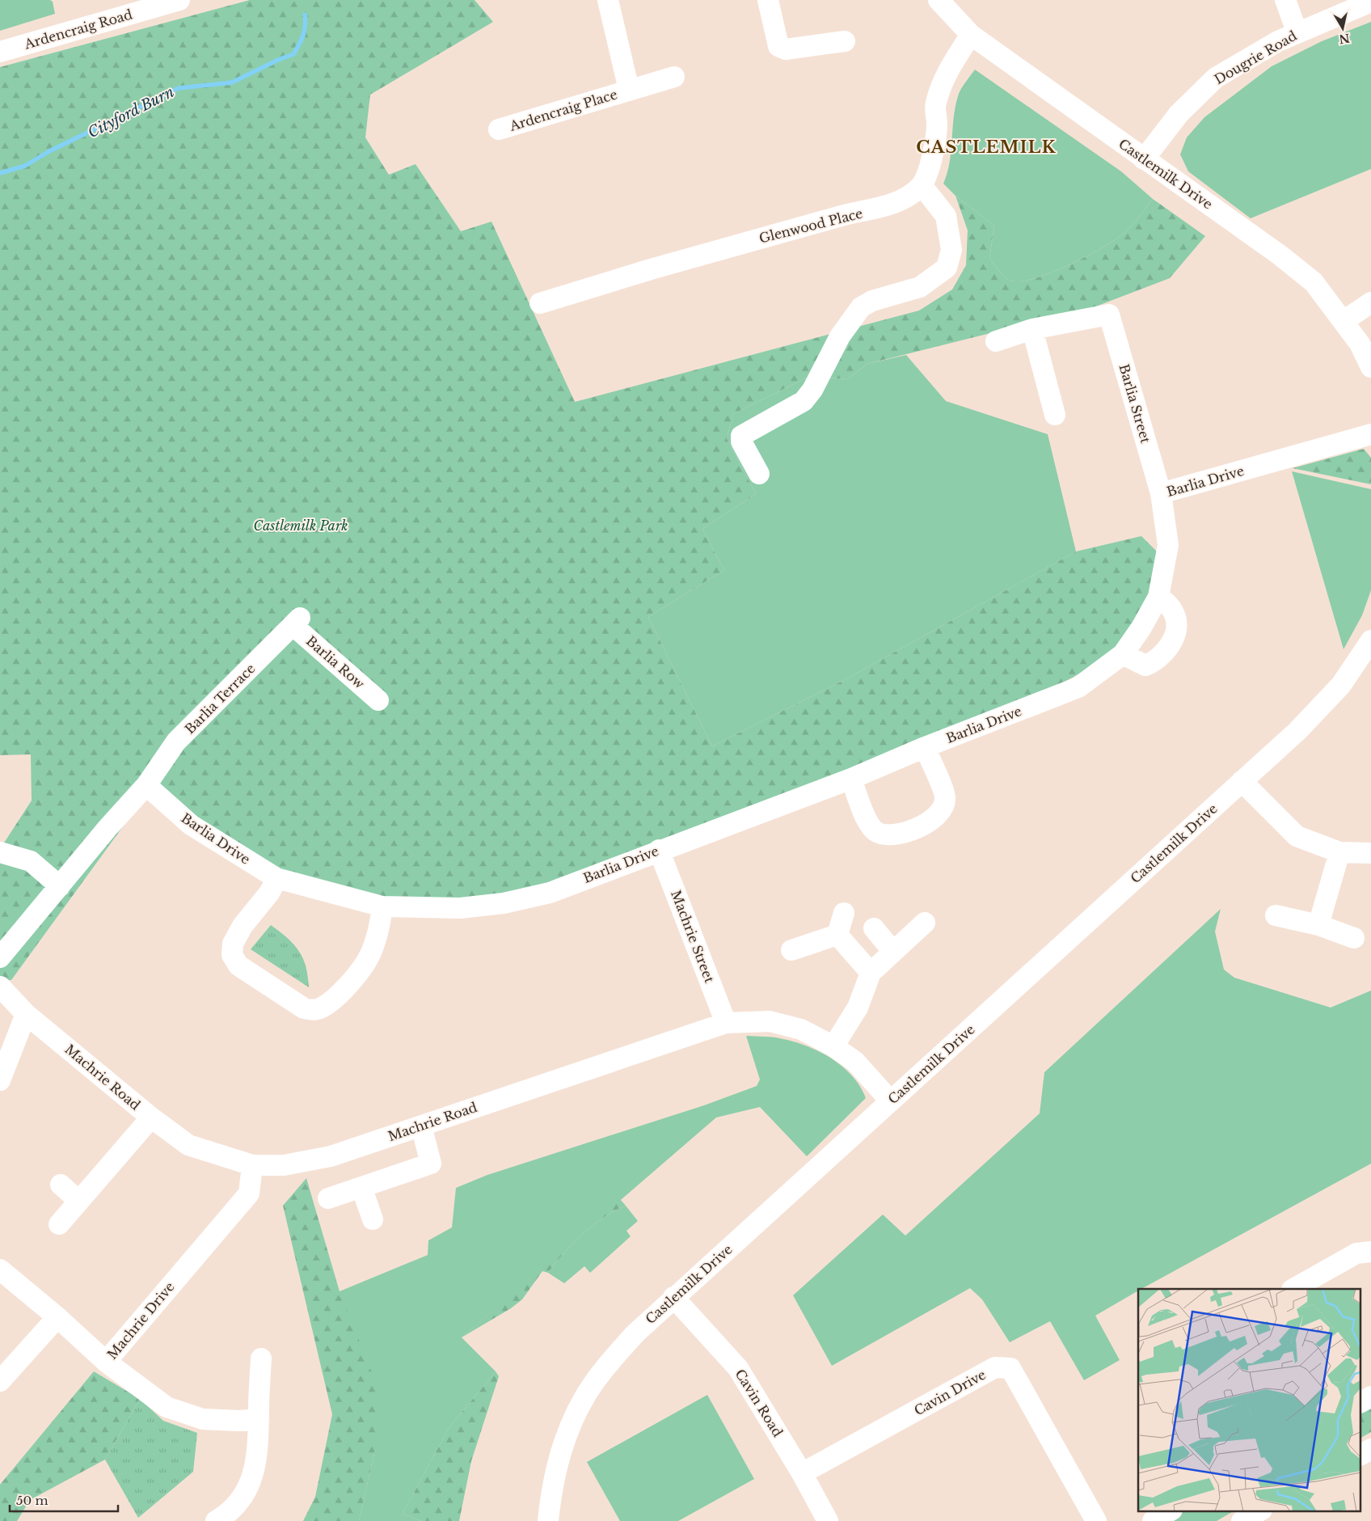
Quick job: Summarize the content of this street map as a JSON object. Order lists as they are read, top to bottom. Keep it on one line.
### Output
{"streets":{"street":["Ardencraig Road","Dougrie Road","Ardencraig Place","Castlemilk Drive","Glenwood Place","Barlia Street","Barlia Drive","Barlia Row","Barlia Terrace","Machrie Street","Machrie Road","Machrie Drive","Cavin Drive","Cavin Road"]},"crossings":[["Dougrie Road","Castlemilk Drive"],["Castlemilk Drive","Machrie Road"],["Castlemilk Drive","Cavin Road"],["Barlia Street","Barlia Drive"],["Barlia Drive","Barlia Terrace"],["Barlia Drive","Machrie Street"],["Barlia Row","Barlia Terrace"],["Machrie Street","Machrie Road"],["Machrie Road","Machrie Drive"],["Cavin Drive","Cavin Road"]],"districts":["CASTLEMILK"],"water":["Cityford Burn"],"parks":["Castlemilk Park"],"scale_bar":"50 m","north":"bottom"}
